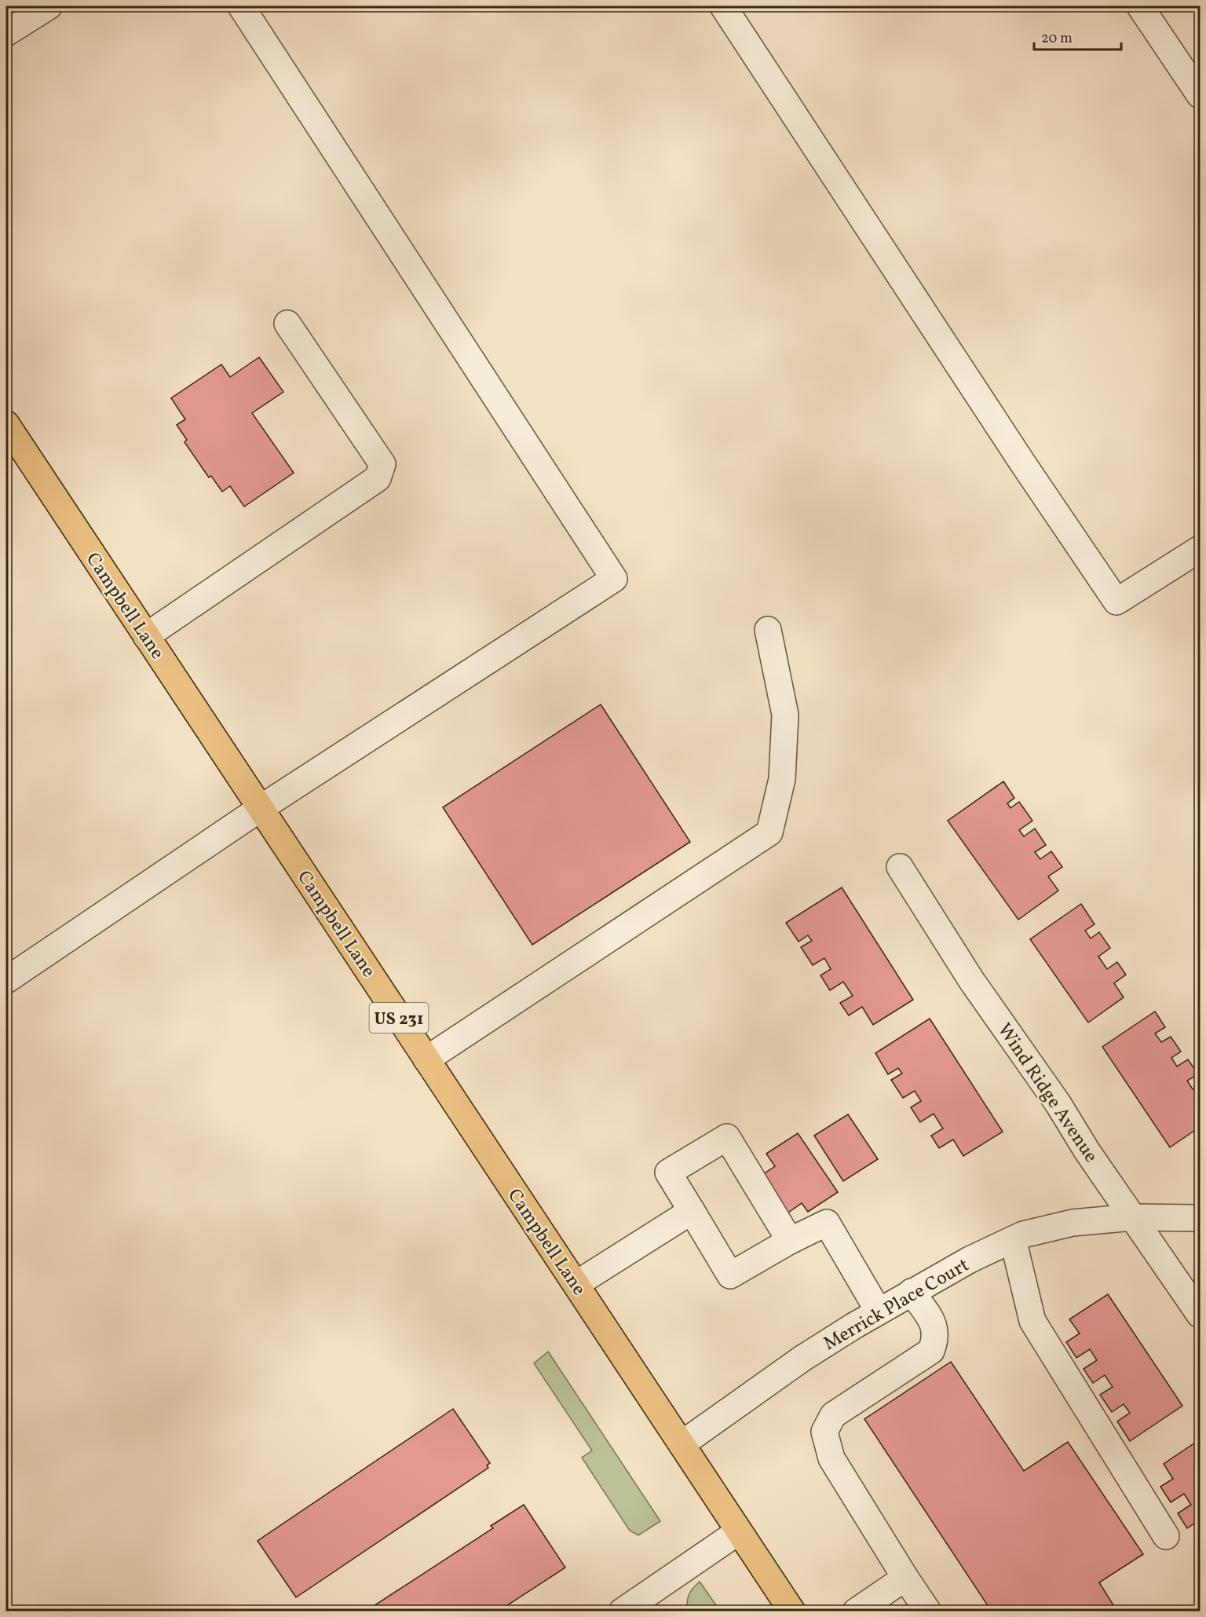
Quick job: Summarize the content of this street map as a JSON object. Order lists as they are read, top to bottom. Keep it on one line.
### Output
{"streets":{"main road":["Campbell Lane","US 231"],"street":["Wind Ridge Avenue","Merrick Place Court"]},"crossings":[["Campbell Lane","Merrick Place Court"],["Wind Ridge Avenue","Merrick Place Court"]],"scale_bar":"20 m"}
